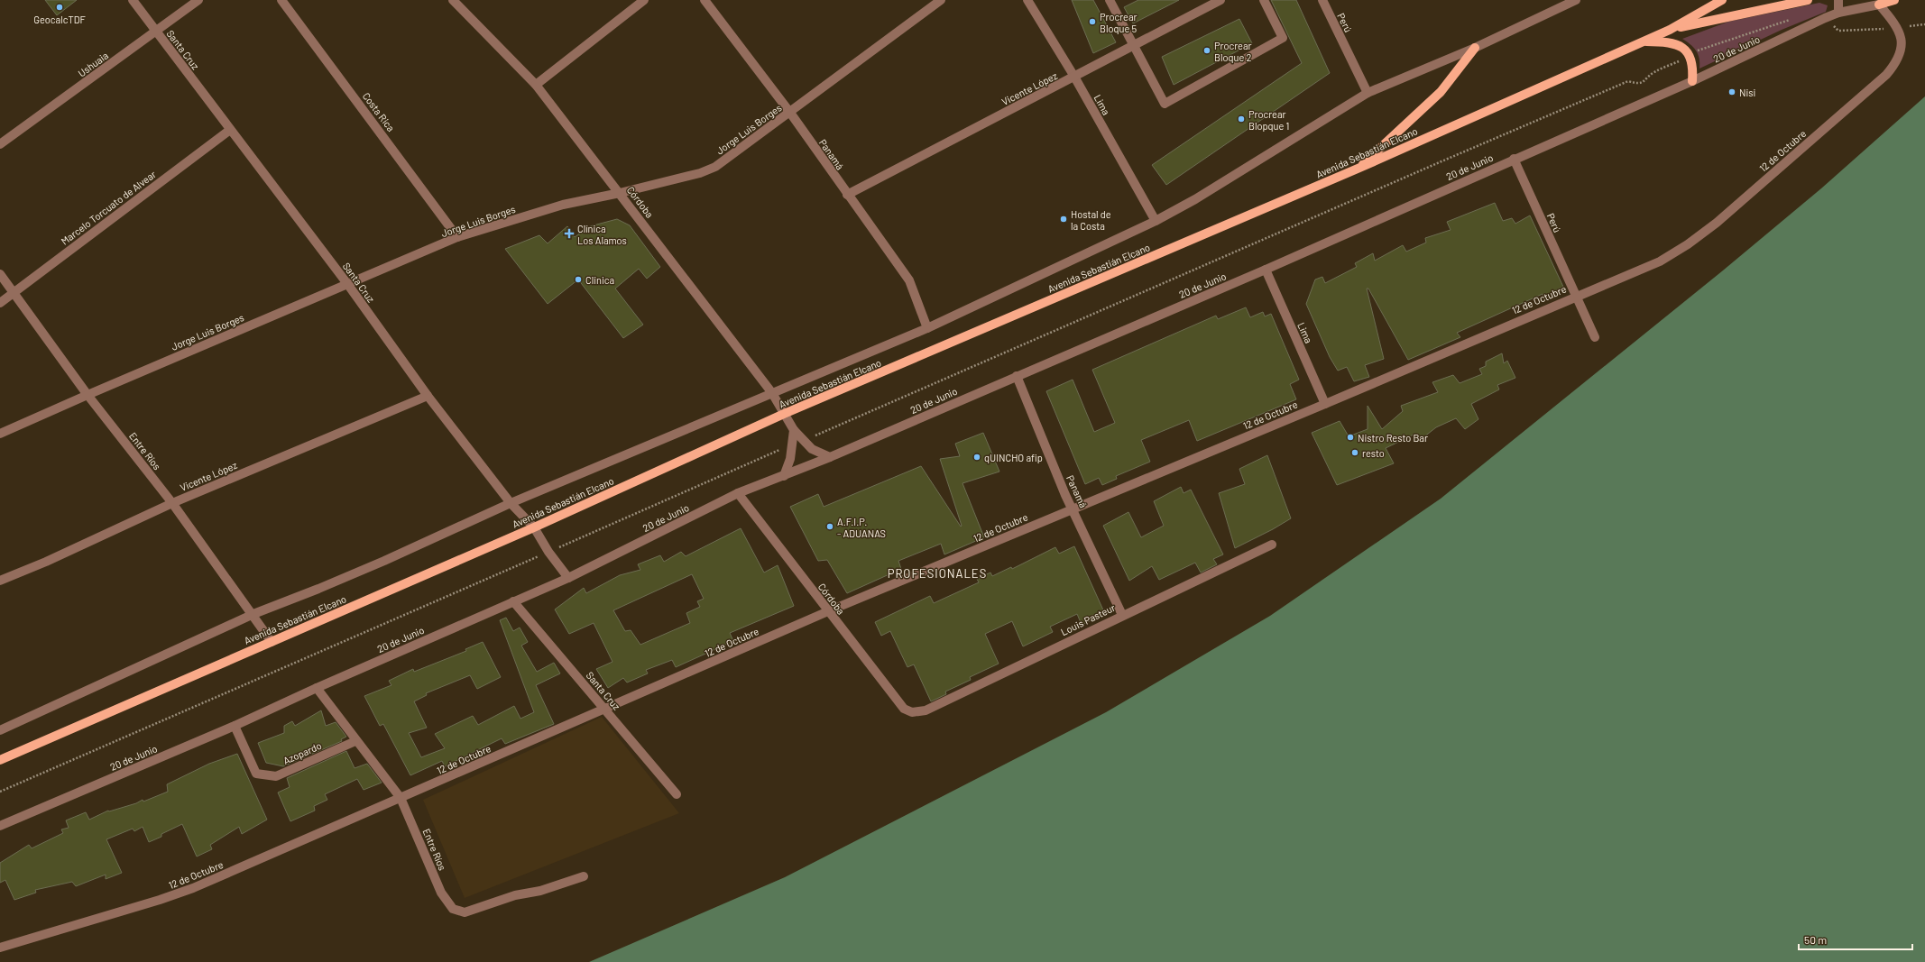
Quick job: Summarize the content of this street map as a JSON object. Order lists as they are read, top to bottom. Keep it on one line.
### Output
{"streets":{"main road":["Avenida Sebastián Elcano"],"street":["Perú","20 de Junio","Santa Cruz","Ushuaia","Vicente López","Lima","Costa Rica","Jorge Luis Borges","12 de Octubre","Panamá","Córdoba","Marcelo Torcuato de Alvear","Entre Ríos","Louis Pasteur","Azopardo"]},"crossings":[["Perú","20 de Junio"],["Perú","12 de Octubre"],["20 de Junio","Santa Cruz"],["20 de Junio","Lima"],["20 de Junio","12 de Octubre"],["20 de Junio","Panamá"],["20 de Junio","Córdoba"],["20 de Junio","Entre Ríos"],["20 de Junio","Azopardo"],["Santa Cruz","Ushuaia"],["Santa Cruz","Vicente López"],["Santa Cruz","Jorge Luis Borges"],["Santa Cruz","12 de Octubre"],["Santa Cruz","Avenida Sebastián Elcano"],["Santa Cruz","Marcelo Torcuato de Alvear"],["Vicente López","Lima"],["Vicente López","Panamá"],["Vicente López","Entre Ríos"],["Lima","12 de Octubre"],["Costa Rica","Jorge Luis Borges"],["Jorge Luis Borges","Panamá"],["Jorge Luis Borges","Córdoba"],["Jorge Luis Borges","Entre Ríos"],["12 de Octubre","Panamá"],["12 de Octubre","Córdoba"],["12 de Octubre","Entre Ríos"],["Avenida Sebastián Elcano","Córdoba"],["Avenida Sebastián Elcano","Entre Ríos"],["Panamá","Louis Pasteur"],["Córdoba","Louis Pasteur"],["Marcelo Torcuato de Alvear","Entre Ríos"],["Entre Ríos","Azopardo"]],"districts":["PROFESIONALES"],"places":{"other":["GeocalcTDF","Procrear Bloque 5","Procrear Bloque 2","Nisi","Procrear Blopque 1","Hostal de la Costa","Clinica","Nistro Resto Bar","resto","qUINCHO afip","A.F.I.P. - ADUANAS"],"health":["Clínica Los Alamos"]},"scale_bar":"50 m"}
